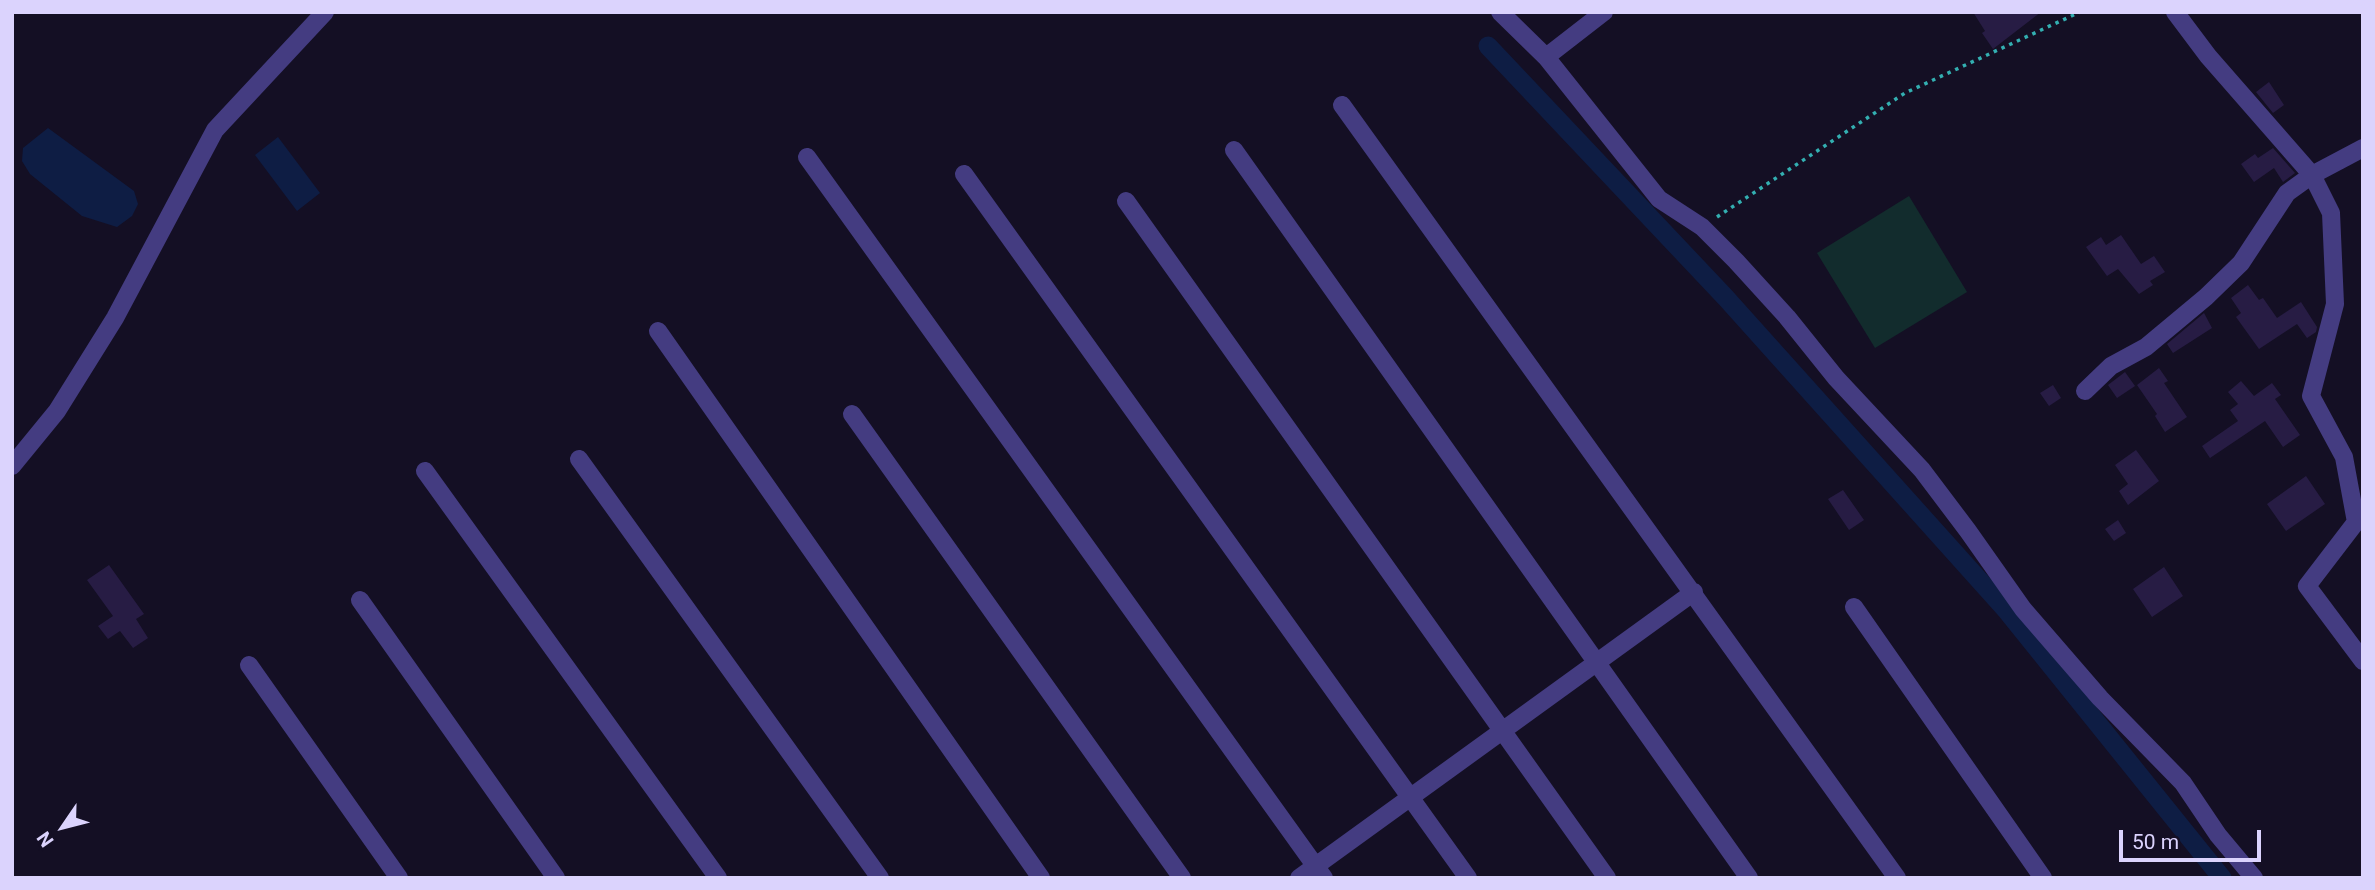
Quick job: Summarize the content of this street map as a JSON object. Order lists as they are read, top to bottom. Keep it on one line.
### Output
{"scale_bar":"50 m","north":"bottom left"}
